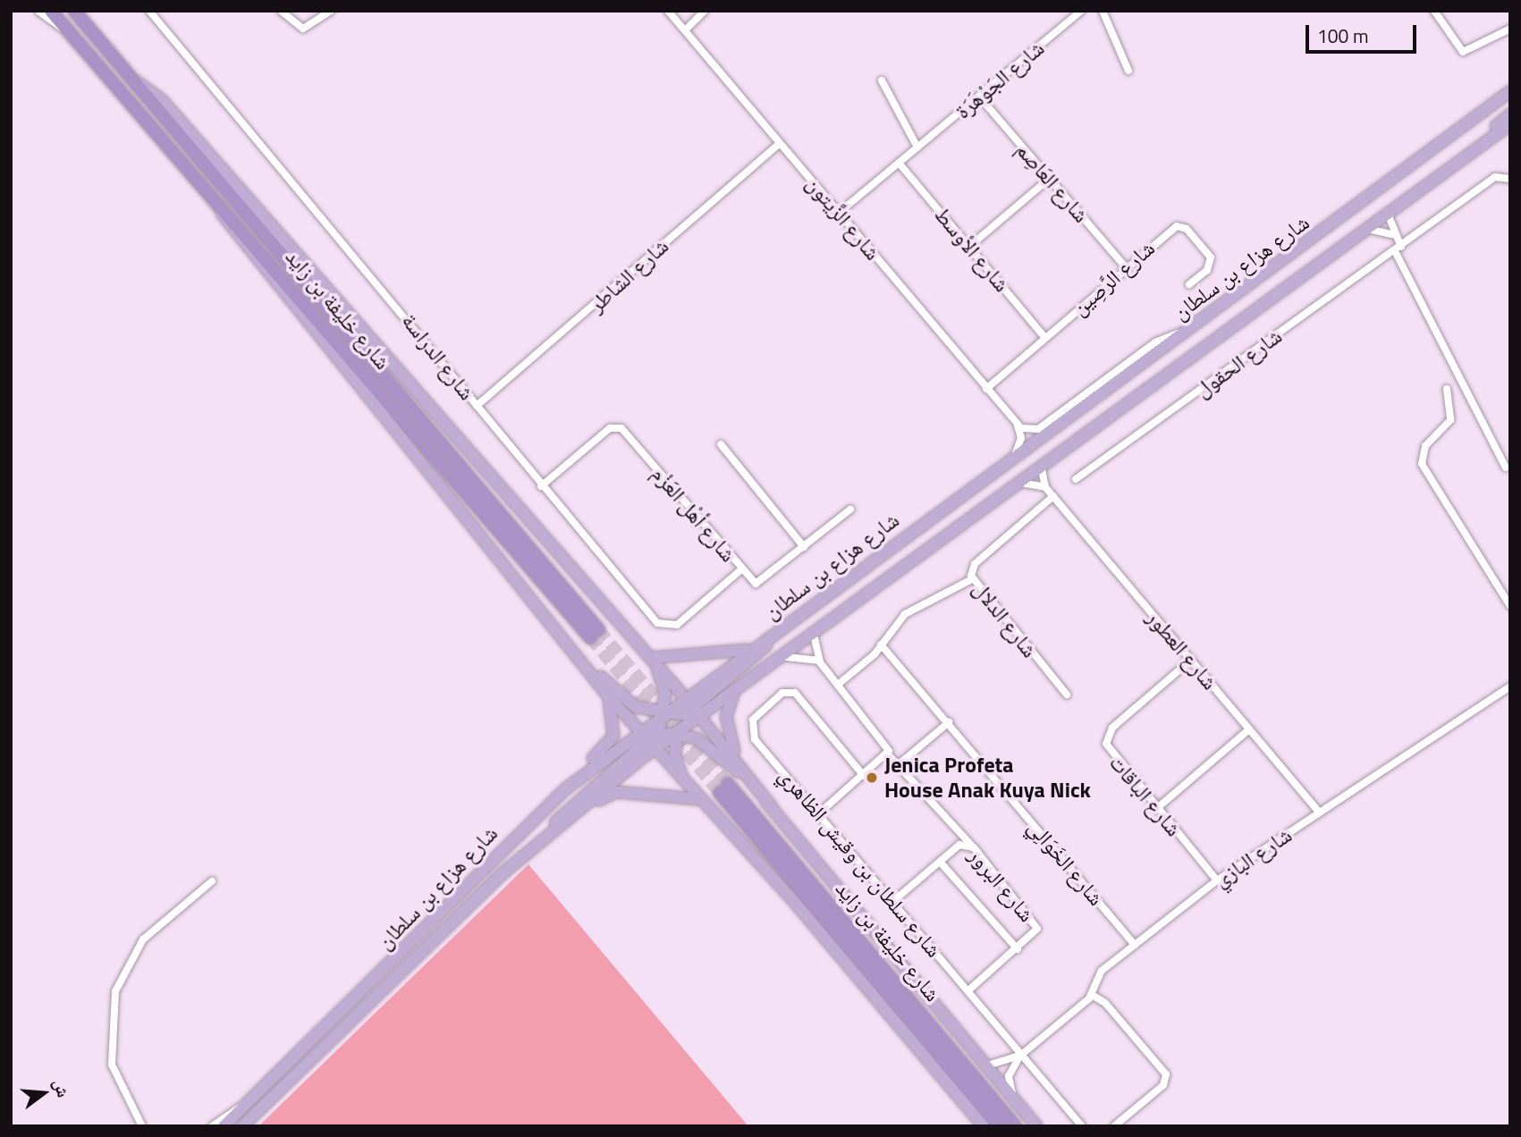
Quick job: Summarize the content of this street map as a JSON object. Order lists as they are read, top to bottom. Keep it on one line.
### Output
{"streets":{"highway":["شارع خليفة بن زايد"],"main road":["شارع هزاع بن سلطان"],"street":["شارع الجَوْهَرَة","شارع العَاصِم","شارع الزَّيتون","شارع الأوسط","شارع الشاطر","شارع الرَّصِين","شارع الدراسة","شارع الحقول","شارع أهْل العَزْم","شارع الدلال","شارع العطور","شارع الباقات","شارع البازي","شارع سلطان بن وقيش الظاهري","شارع الخَوَالِي","شارع البرور"]},"crossings":[["شارع الجَوْهَرَة","شارع العَاصِم"],["شارع الجَوْهَرَة","شارع الزَّيتون"],["شارع الجَوْهَرَة","شارع الأوسط"],["شارع العَاصِم","شارع الرَّصِين"],["شارع الزَّيتون","شارع الشاطر"],["شارع الزَّيتون","شارع الرَّصِين"],["شارع الأوسط","شارع الرَّصِين"],["شارع الشاطر","شارع الدراسة"],["شارع الدراسة","شارع أهْل العَزْم"],["شارع الدلال","شارع العطور"],["شارع العطور","شارع الباقات"],["شارع العطور","شارع البازي"],["شارع الباقات","شارع البازي"],["شارع البازي","شارع سلطان بن وقيش الظاهري"],["شارع البازي","شارع الخَوَالِي"],["شارع سلطان بن وقيش الظاهري","شارع البرور"]],"places":["Jenica Profeta House Anak Kuya Nick"],"scale_bar":"100 m","north":"right"}
